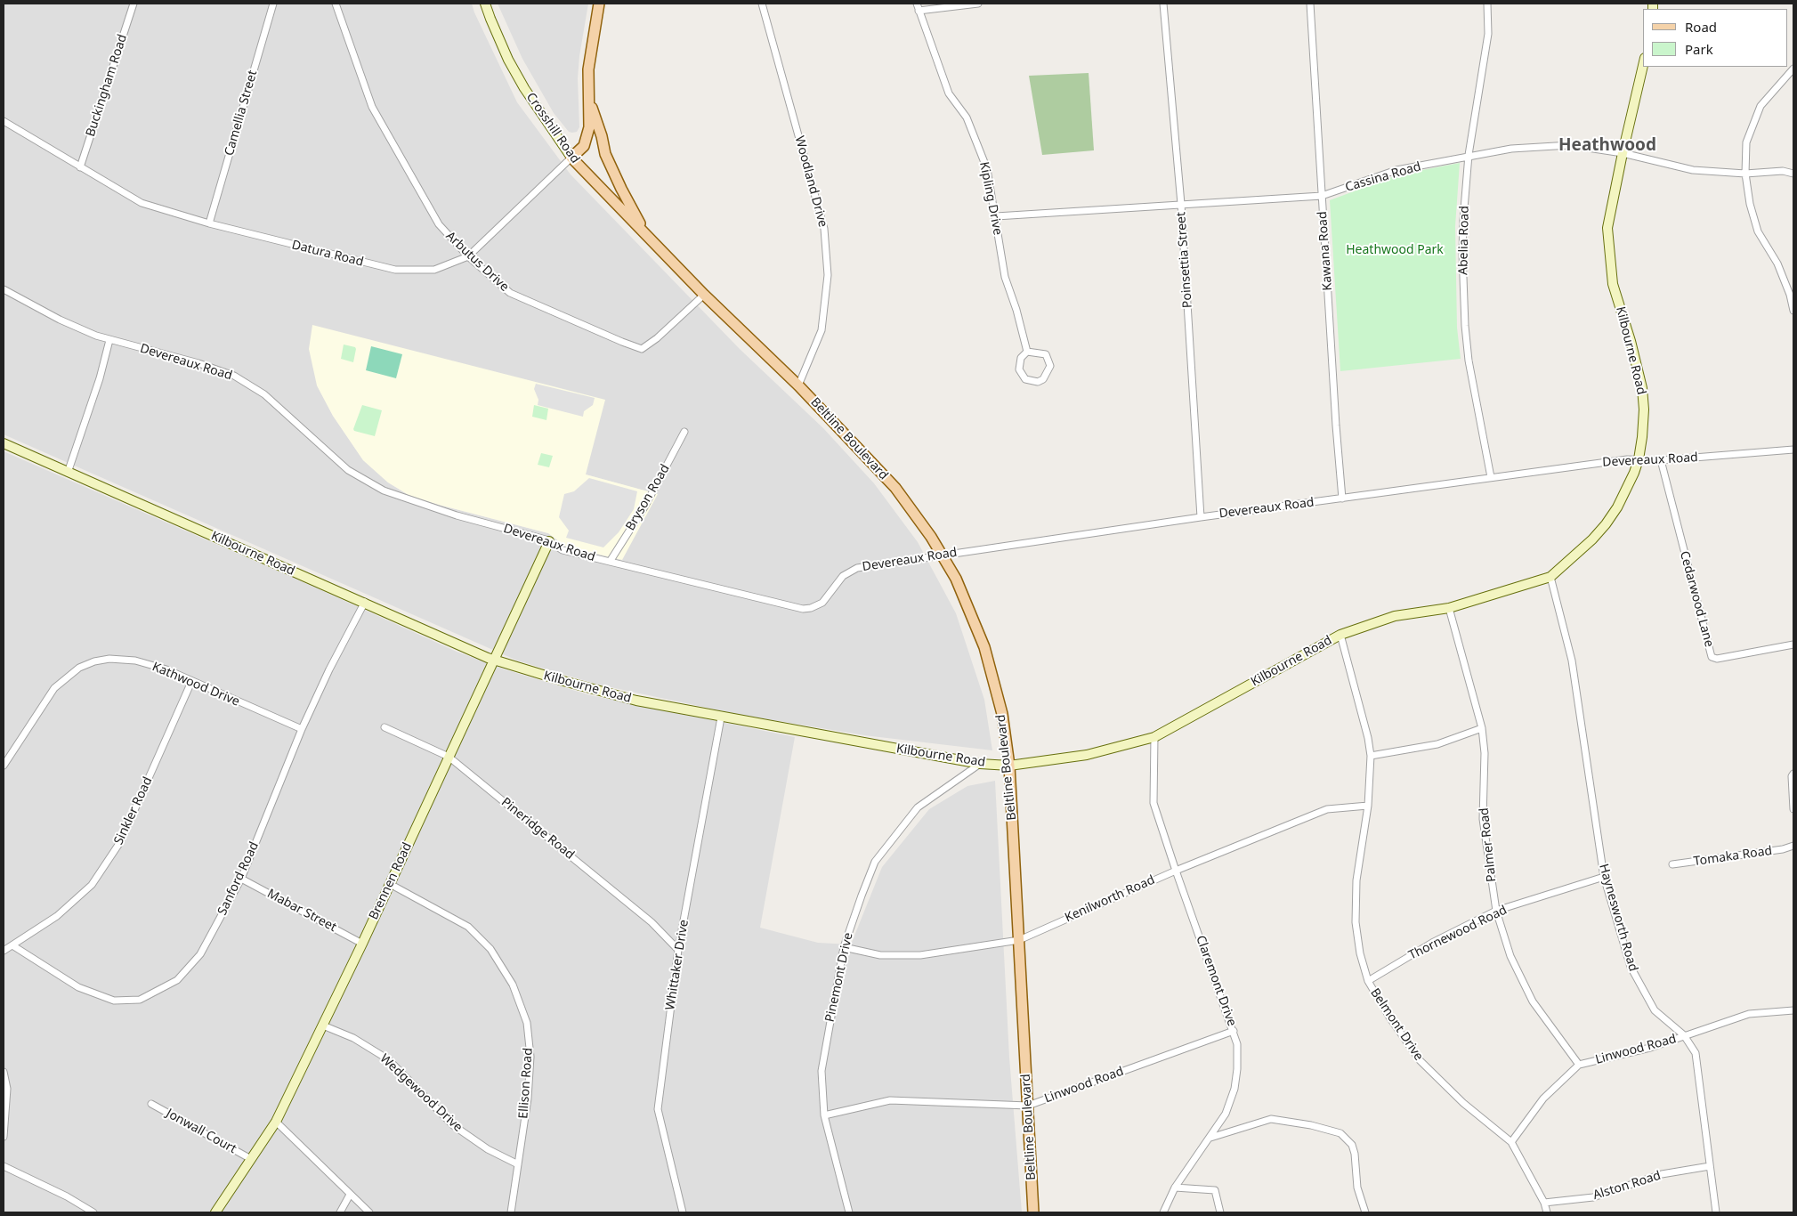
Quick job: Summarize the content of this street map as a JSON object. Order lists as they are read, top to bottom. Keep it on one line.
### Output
{"streets":{"main road":["Crosshill Road","Datura Road","Beltline Boulevard"],"street":["Buckingham Road","Camellia Street","Cassina Road","Woodland Drive","Kipling Drive","Abelia Road","Kawana Road","Poinsettia Street","Arbutus Drive","Kilbourne Road","Devereaux Road","Bryson Road","Cedarwood Lane","Kathwood Drive","Sinkler Road","Pineridge Road","Palmer Road","Tomaka Road","Sanford Road","Brennen Road","Kenilworth Road","Mabar Street","Haynesworth Road","Thornewood Road","Whittaker Drive","Pinemont Drive","Claremont Drive","Belmont Drive","Linwood Road","Ellison Road","Wedgewood Drive","Jonwall Court","Alston Road"]},"crossings":[["Buckingham Road","Datura Road"],["Camellia Street","Datura Road"],["Crosshill Road","Datura Road"],["Crosshill Road","Beltline Boulevard"],["Cassina Road","Kipling Drive"],["Cassina Road","Abelia Road"],["Cassina Road","Kawana Road"],["Cassina Road","Poinsettia Street"],["Cassina Road","Kilbourne Road"],["Woodland Drive","Beltline Boulevard"],["Abelia Road","Devereaux Road"],["Kawana Road","Devereaux Road"],["Datura Road","Arbutus Drive"],["Poinsettia Street","Devereaux Road"],["Arbutus Drive","Beltline Boulevard"],["Kilbourne Road","Devereaux Road"],["Kilbourne Road","Beltline Boulevard"],["Kilbourne Road","Palmer Road"],["Kilbourne Road","Sanford Road"],["Kilbourne Road","Brennen Road"],["Kilbourne Road","Haynesworth Road"],["Kilbourne Road","Whittaker Drive"],["Kilbourne Road","Pinemont Drive"],["Kilbourne Road","Claremont Drive"],["Kilbourne Road","Belmont Drive"],["Devereaux Road","Beltline Boulevard"],["Devereaux Road","Bryson Road"],["Devereaux Road","Cedarwood Lane"],["Devereaux Road","Brennen Road"],["Beltline Boulevard","Kenilworth Road"],["Beltline Boulevard","Linwood Road"],["Kathwood Drive","Sinkler Road"],["Kathwood Drive","Sanford Road"],["Sinkler Road","Sanford Road"],["Pineridge Road","Brennen Road"],["Pineridge Road","Whittaker Drive"],["Palmer Road","Thornewood Road"],["Palmer Road","Linwood Road"],["Sanford Road","Mabar Street"],["Brennen Road","Mabar Street"],["Brennen Road","Ellison Road"],["Brennen Road","Wedgewood Drive"],["Brennen Road","Jonwall Court"],["Kenilworth Road","Pinemont Drive"],["Kenilworth Road","Claremont Drive"],["Kenilworth Road","Belmont Drive"],["Haynesworth Road","Thornewood Road"],["Haynesworth Road","Linwood Road"],["Haynesworth Road","Alston Road"],["Thornewood Road","Belmont Drive"],["Pinemont Drive","Linwood Road"],["Claremont Drive","Linwood Road"],["Belmont Drive","Linwood Road"],["Belmont Drive","Alston Road"],["Ellison Road","Wedgewood Drive"]],"districts":["Heathwood"],"parks":["Heathwood Park"],"legend":["Road","Park"]}
